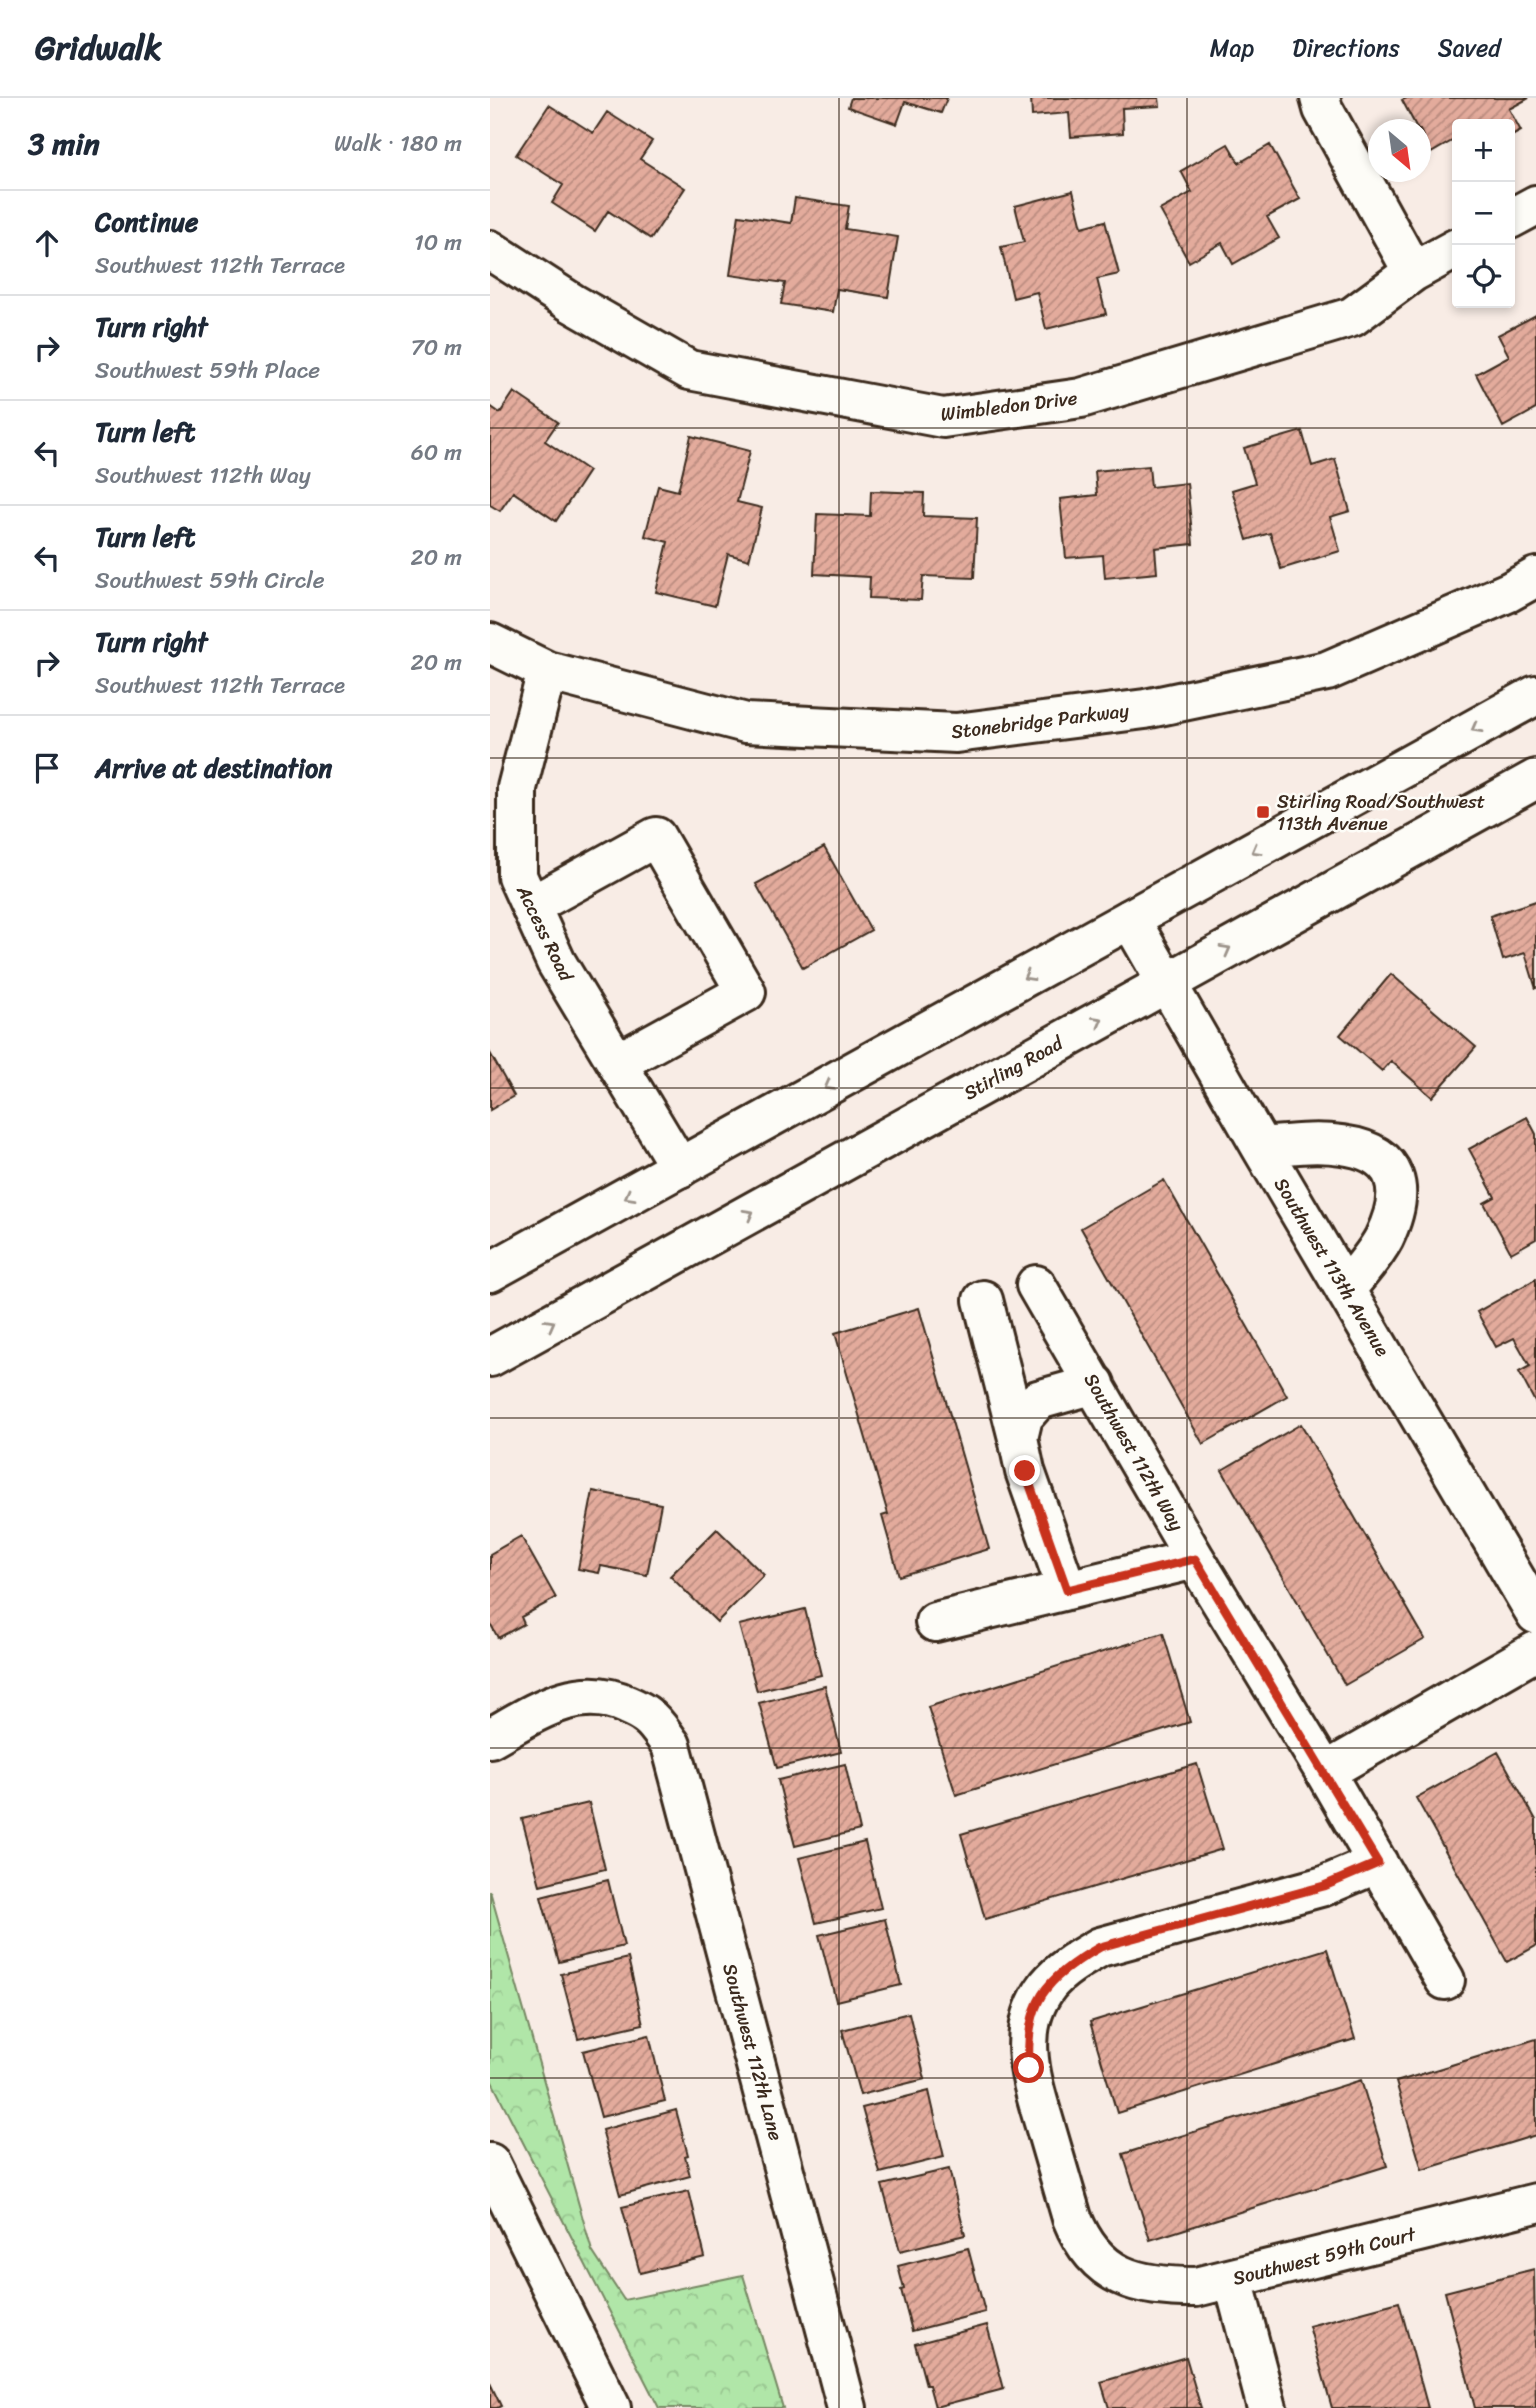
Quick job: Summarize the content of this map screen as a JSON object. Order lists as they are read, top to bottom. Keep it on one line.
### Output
{"streets":{"street":["Wimbledon Drive","Stonebridge Parkway","Access Road","Stirling Road","Southwest 113th Avenue","Southwest 112th Way","Southwest 112th Lane","Southwest 59th Court"]},"crossings":[["Stonebridge Parkway","Access Road"],["Stirling Road","Southwest 113th Avenue"],["Southwest 112th Way","Southwest 59th Court"]],"places":{"transit":["Stirling Road/Southwest 113th Avenue"]},"north":"bottom right","page":{"header":"Gridwalk","nav":["Map","Directions","Saved"],"heading":["3 min","Walk · 180 m"],"map_buttons":["+","−"],"list":[["Continue","Southwest 112th Terrace","10 m"],["Turn right","Southwest 59th Place","70 m"],["Turn left","Southwest 112th Way","60 m"],["Turn left","Southwest 59th Circle","20 m"],["Turn right","Southwest 112th Terrace","20 m"],"Arrive at destination"]}}
